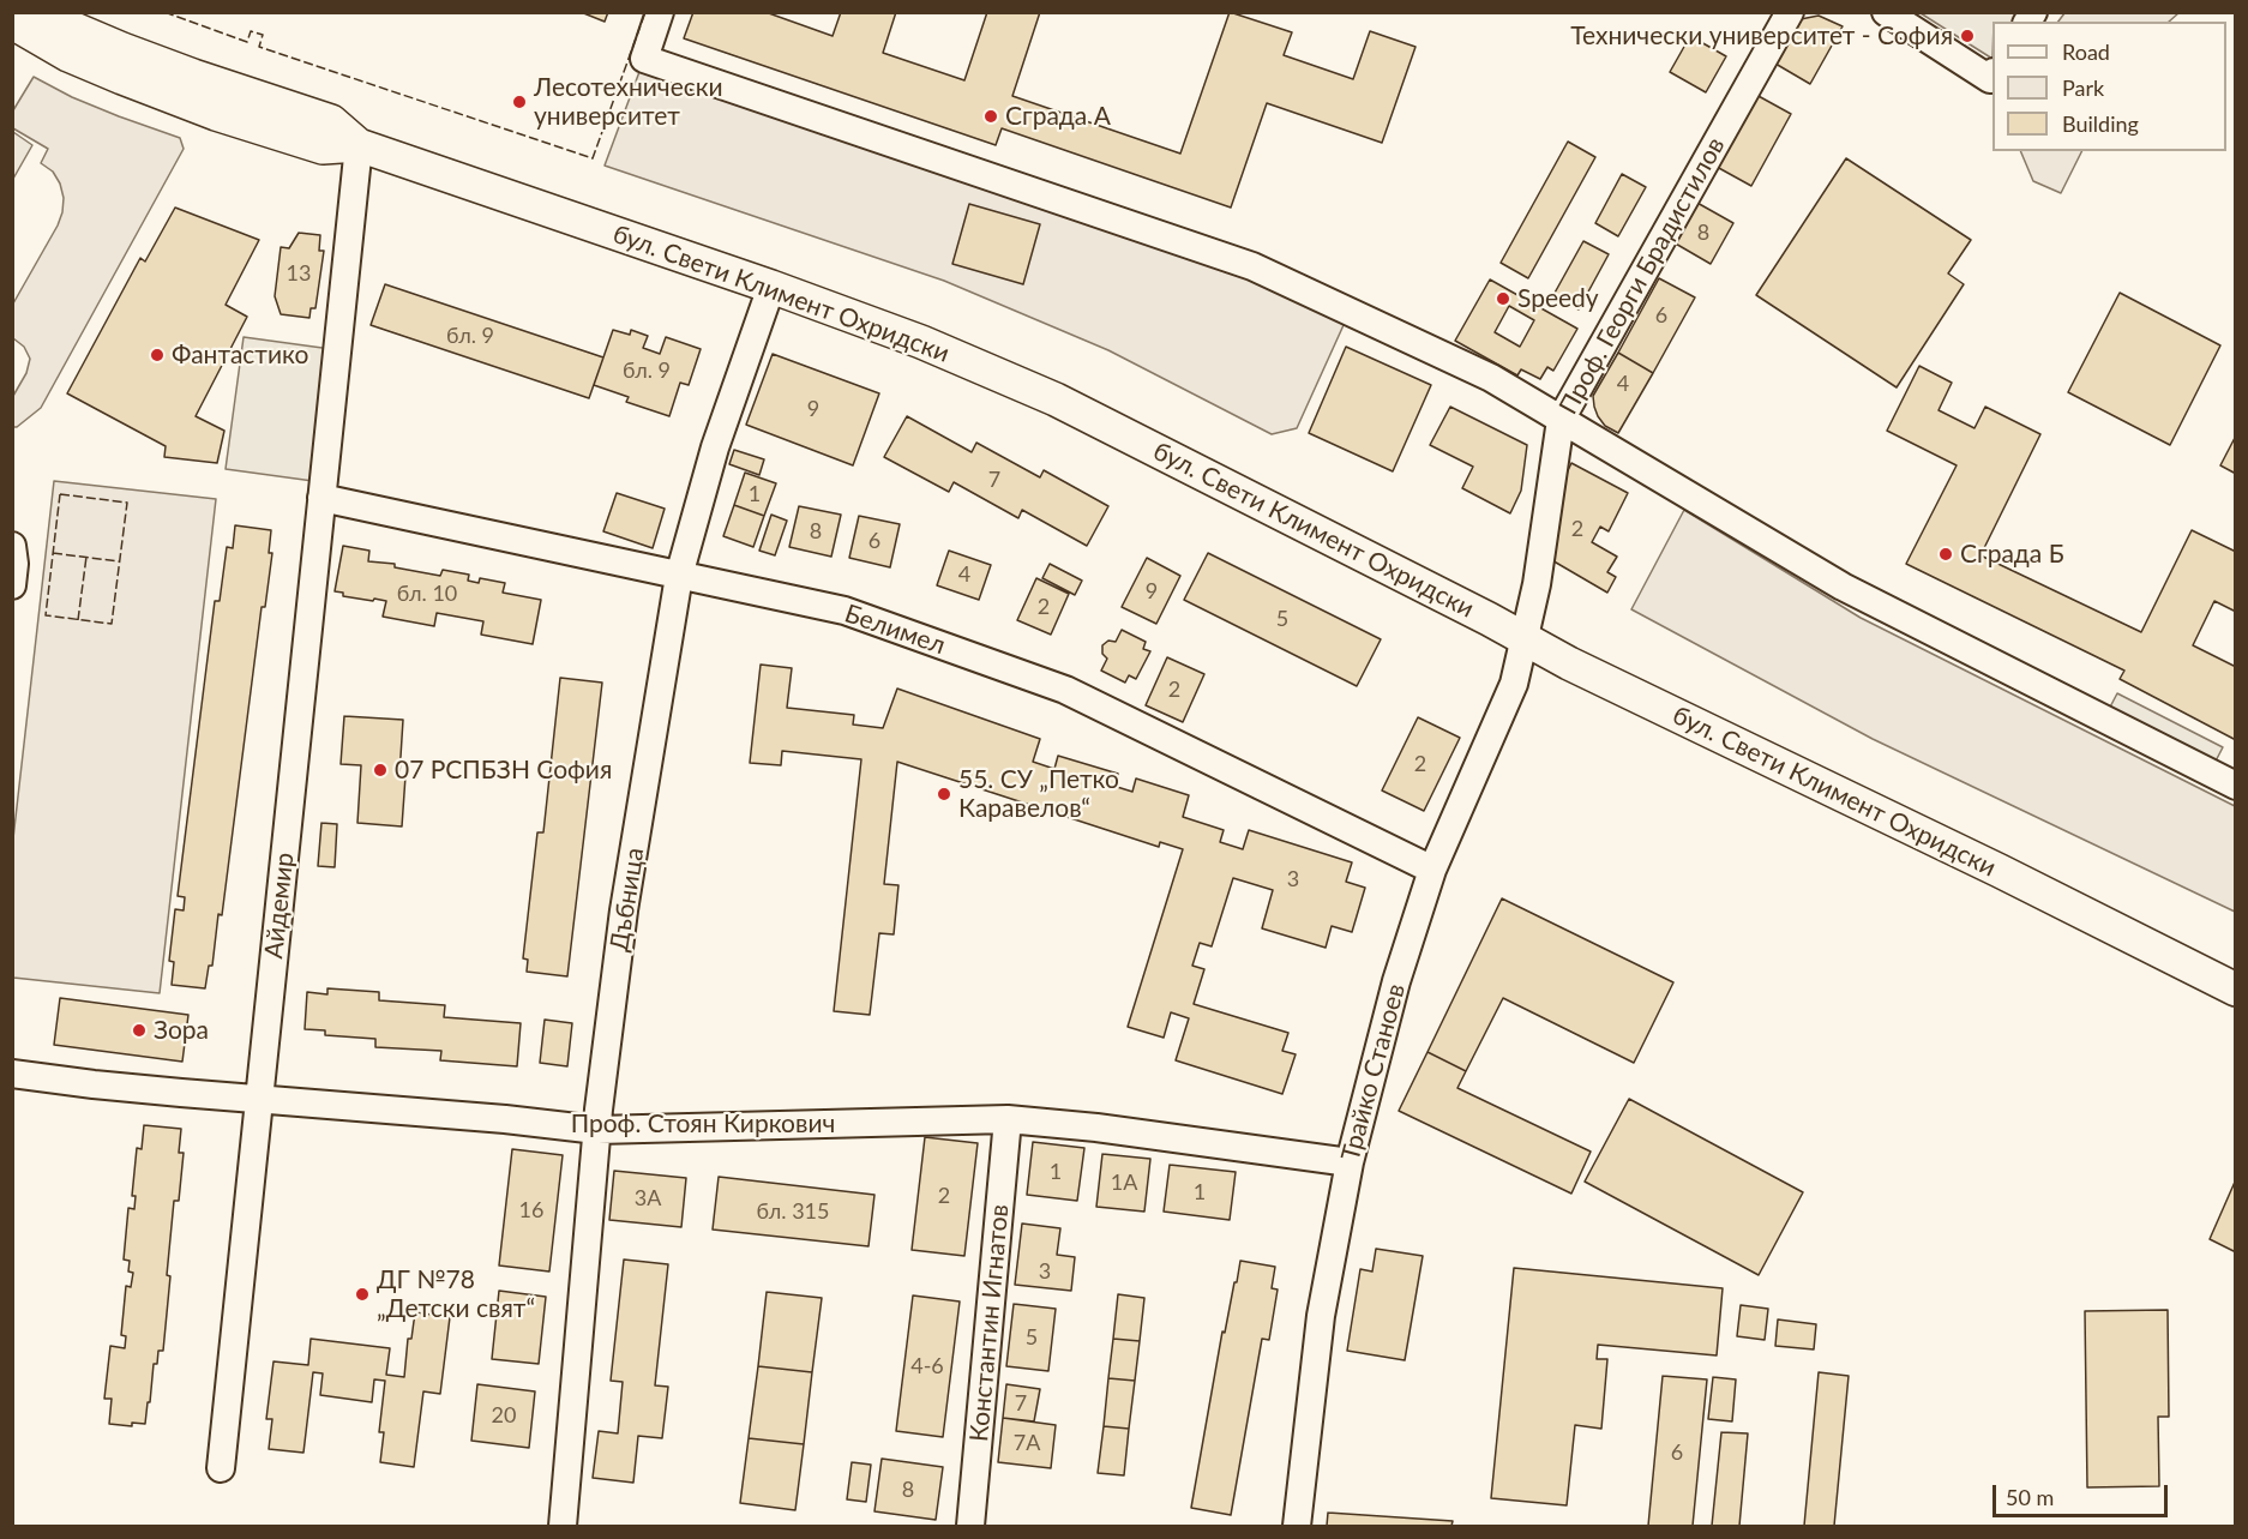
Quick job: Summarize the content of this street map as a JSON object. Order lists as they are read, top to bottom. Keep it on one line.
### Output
{"streets":{"main road":["бул. Свети Климент Охридски"],"street":["Проф. Георги Брадистилов","Белимел","Дъбница","Айдемир","Трайко Станоев","Проф. Стоян Киркович","Константин Игнатов"]},"crossings":[["Проф. Георги Брадистилов","бул. Свети Климент Охридски"],["Проф. Георги Брадистилов","Трайко Станоев"],["бул. Свети Климент Охридски","Дъбница"],["бул. Свети Климент Охридски","Айдемир"],["бул. Свети Климент Охридски","Трайко Станоев"],["Белимел","Дъбница"],["Белимел","Айдемир"],["Белимел","Трайко Станоев"],["Дъбница","Проф. Стоян Киркович"],["Айдемир","Проф. Стоян Киркович"],["Трайко Станоев","Проф. Стоян Киркович"],["Проф. Стоян Киркович","Константин Игнатов"]],"places":["Технически университет - София","Лесотехнически университет","Сграда А","Speedy","Фантастико","Сграда Б","07 РСПБЗН София","55. СУ „Петко Каравелов“","Зора","ДГ №78 „Детски свят“"],"house_numbers":["8","13","6","бл. 9","бл. 9","4","9","7","1","2","8","6","4","9","бл. 10","2","5","2","2","3","1","1А","1","2","3А","16","бл. 315","3","5","4-6","7","20","7А","6","8"],"legend":["Road","Park","Building"],"scale_bar":"50 m"}
